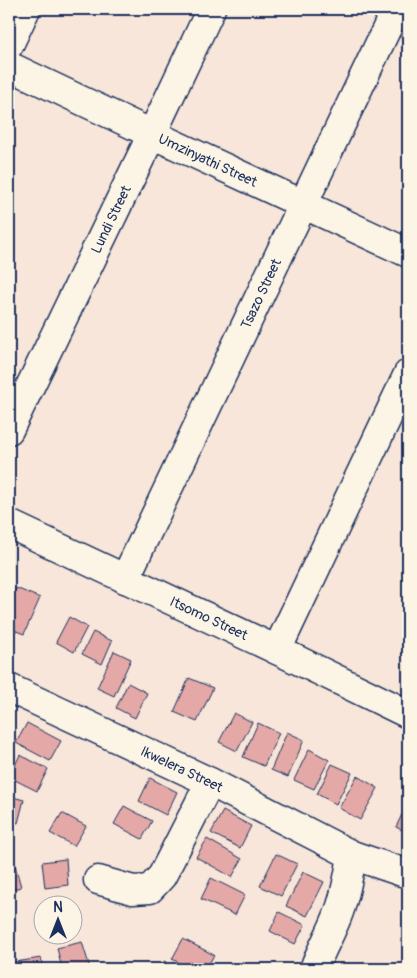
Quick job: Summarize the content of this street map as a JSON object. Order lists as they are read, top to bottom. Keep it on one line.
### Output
{"streets":{"street":["Umzinyathi Street","Lundi Street","Tsazo Street","Itsomo Street","Ikwelera Street"]},"crossings":[["Umzinyathi Street","Lundi Street"],["Umzinyathi Street","Tsazo Street"],["Tsazo Street","Itsomo Street"]],"north":"top"}
